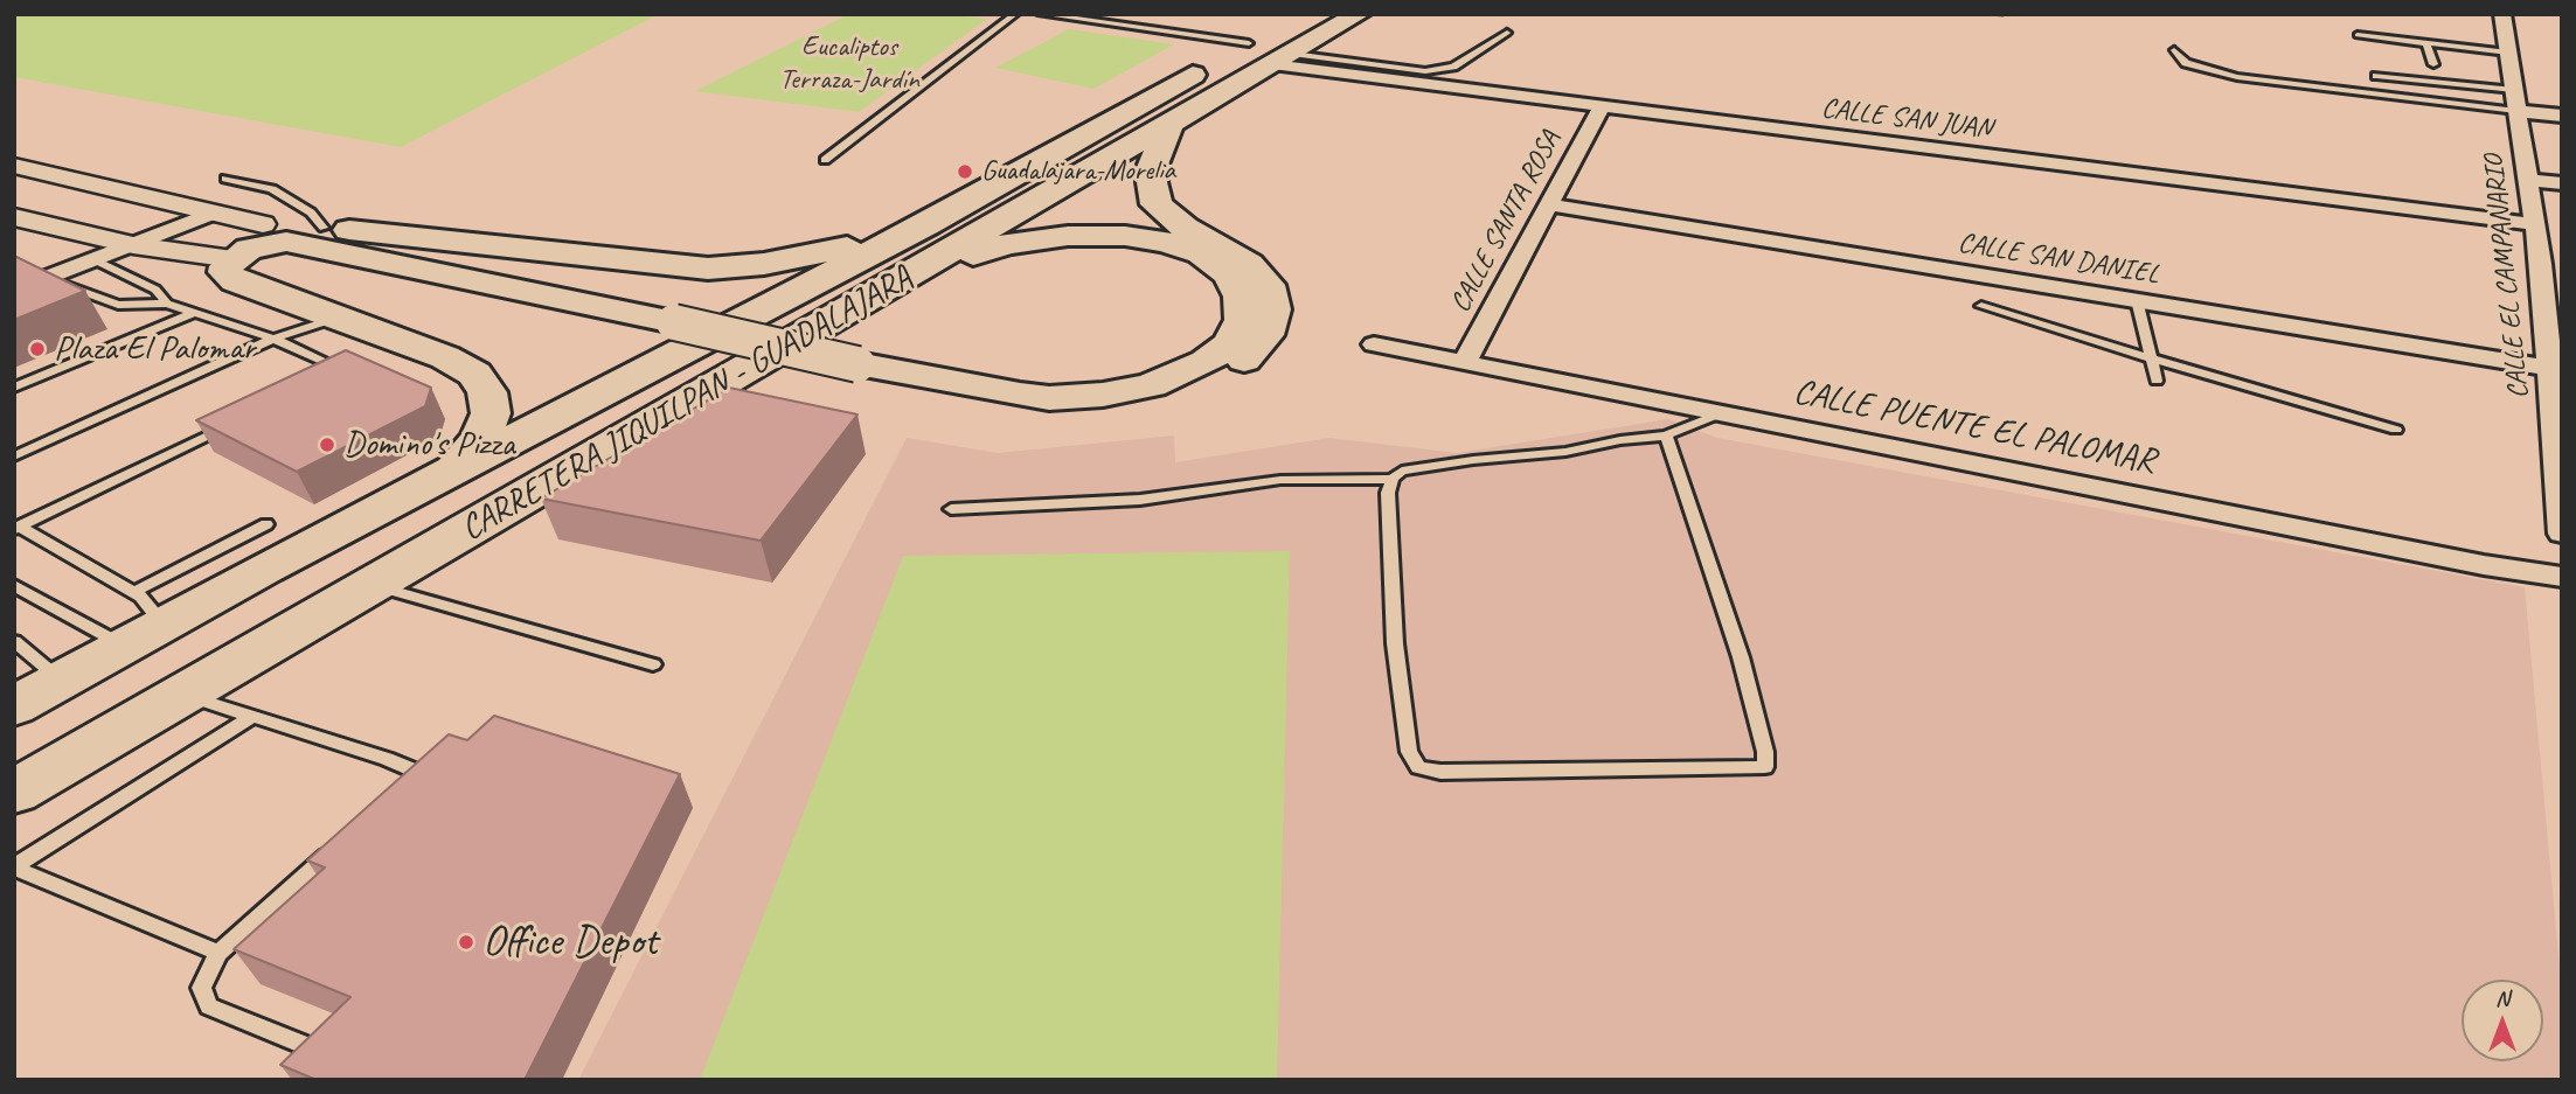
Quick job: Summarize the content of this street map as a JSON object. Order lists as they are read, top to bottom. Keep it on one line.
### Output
{"streets":{"highway":["CARRETERA JIQUILPAN - GUADALAJARA"],"street":["CALLE SAN JUAN","CALLE SANTA ROSA","CALLE SAN DANIEL","CALLE EL CAMPANARIO","CALLE PUENTE EL PALOMAR"]},"crossings":[["CALLE SAN JUAN","CALLE SANTA ROSA"],["CALLE SAN JUAN","CALLE EL CAMPANARIO"],["CALLE SAN JUAN","CARRETERA JIQUILPAN - GUADALAJARA"],["CALLE SANTA ROSA","CALLE SAN DANIEL"],["CALLE SANTA ROSA","CALLE PUENTE EL PALOMAR"],["CALLE SAN DANIEL","CALLE EL CAMPANARIO"]],"parks":["Eucaliptos Terraza-Jardín"],"places":["Guadalajara-Morelia","Plaza El Palomar","Domino's Pizza","Office Depot"],"north":"top"}
